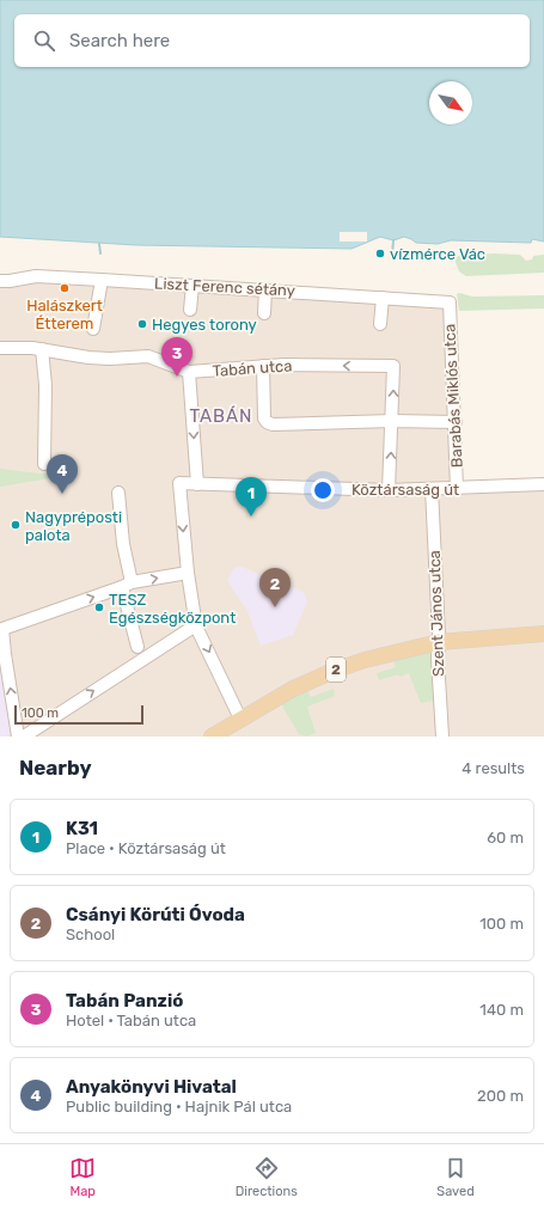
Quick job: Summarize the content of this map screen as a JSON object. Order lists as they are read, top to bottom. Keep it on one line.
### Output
{"streets":{"main road":["2"],"street":["Liszt Ferenc sétány","Tabán utca","Barabás Miklós utca","Köztársaság út","Szent János utca"]},"crossings":[["Liszt Ferenc sétány","Barabás Miklós utca"],["Barabás Miklós utca","Köztársaság út"],["Köztársaság út","Szent János utca"],["Szent János utca","2"]],"districts":["TABÁN"],"places":["vízmérce Vác","Halászkert Étterem","Hegyes torony","Nagypréposti palota","TESZ Egészségközpont"],"scale_bar":"100 m","north":"bottom right","page":{"search":"Search here","pins":["3","4","1","2"],"scale":"100 m","heading":["Nearby","4 results"],"list":[{"mark":"1","name":"K31","note":"Place · Köztársaság út","value":"60 m"},{"mark":"2","name":"Csányi Körúti Óvoda","note":"School","value":"100 m"},{"mark":"3","name":"Tabán Panzió","note":"Hotel · Tabán utca","value":"140 m"},{"mark":"4","name":"Anyakönyvi Hivatal","note":"Public building · Hajnik Pál utca","value":"200 m"}],"nav":["Map","Directions","Saved"]}}
